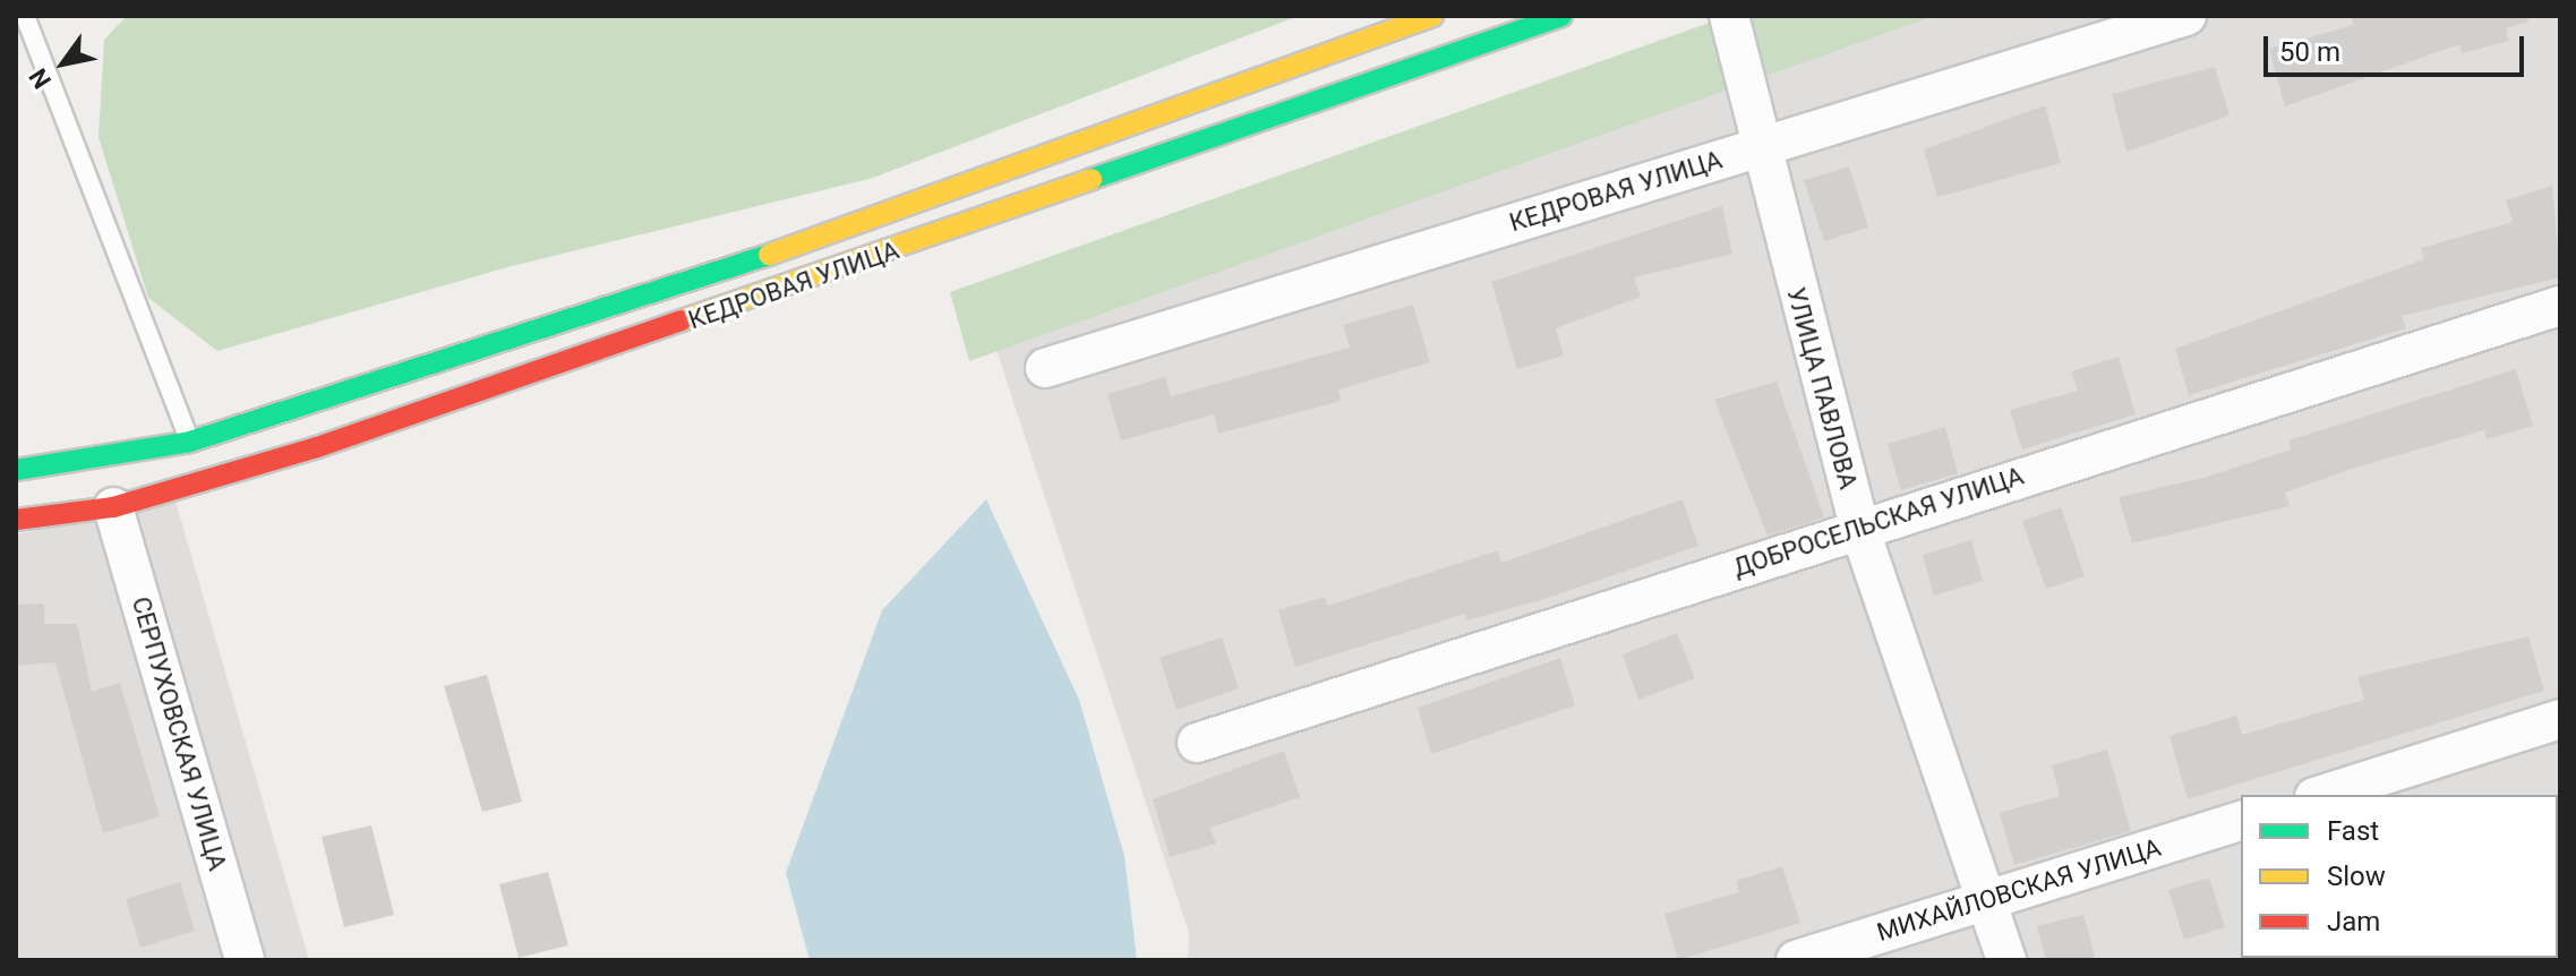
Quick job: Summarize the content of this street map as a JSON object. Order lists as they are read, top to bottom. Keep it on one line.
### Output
{"streets":{"main road":["КЕДРОВАЯ УЛИЦА"],"street":["УЛИЦА ПАВЛОВА","ДОБРОСЕЛЬСКАЯ УЛИЦА","СЕРПУХОВСКАЯ УЛИЦА","МИХАЙЛОВСКАЯ УЛИЦА"]},"crossings":[["КЕДРОВАЯ УЛИЦА","УЛИЦА ПАВЛОВА"],["КЕДРОВАЯ УЛИЦА","СЕРПУХОВСКАЯ УЛИЦА"],["УЛИЦА ПАВЛОВА","ДОБРОСЕЛЬСКАЯ УЛИЦА"],["УЛИЦА ПАВЛОВА","МИХАЙЛОВСКАЯ УЛИЦА"]],"legend":["Fast","Slow","Jam"],"scale_bar":"50 m","north":"bottom left"}
